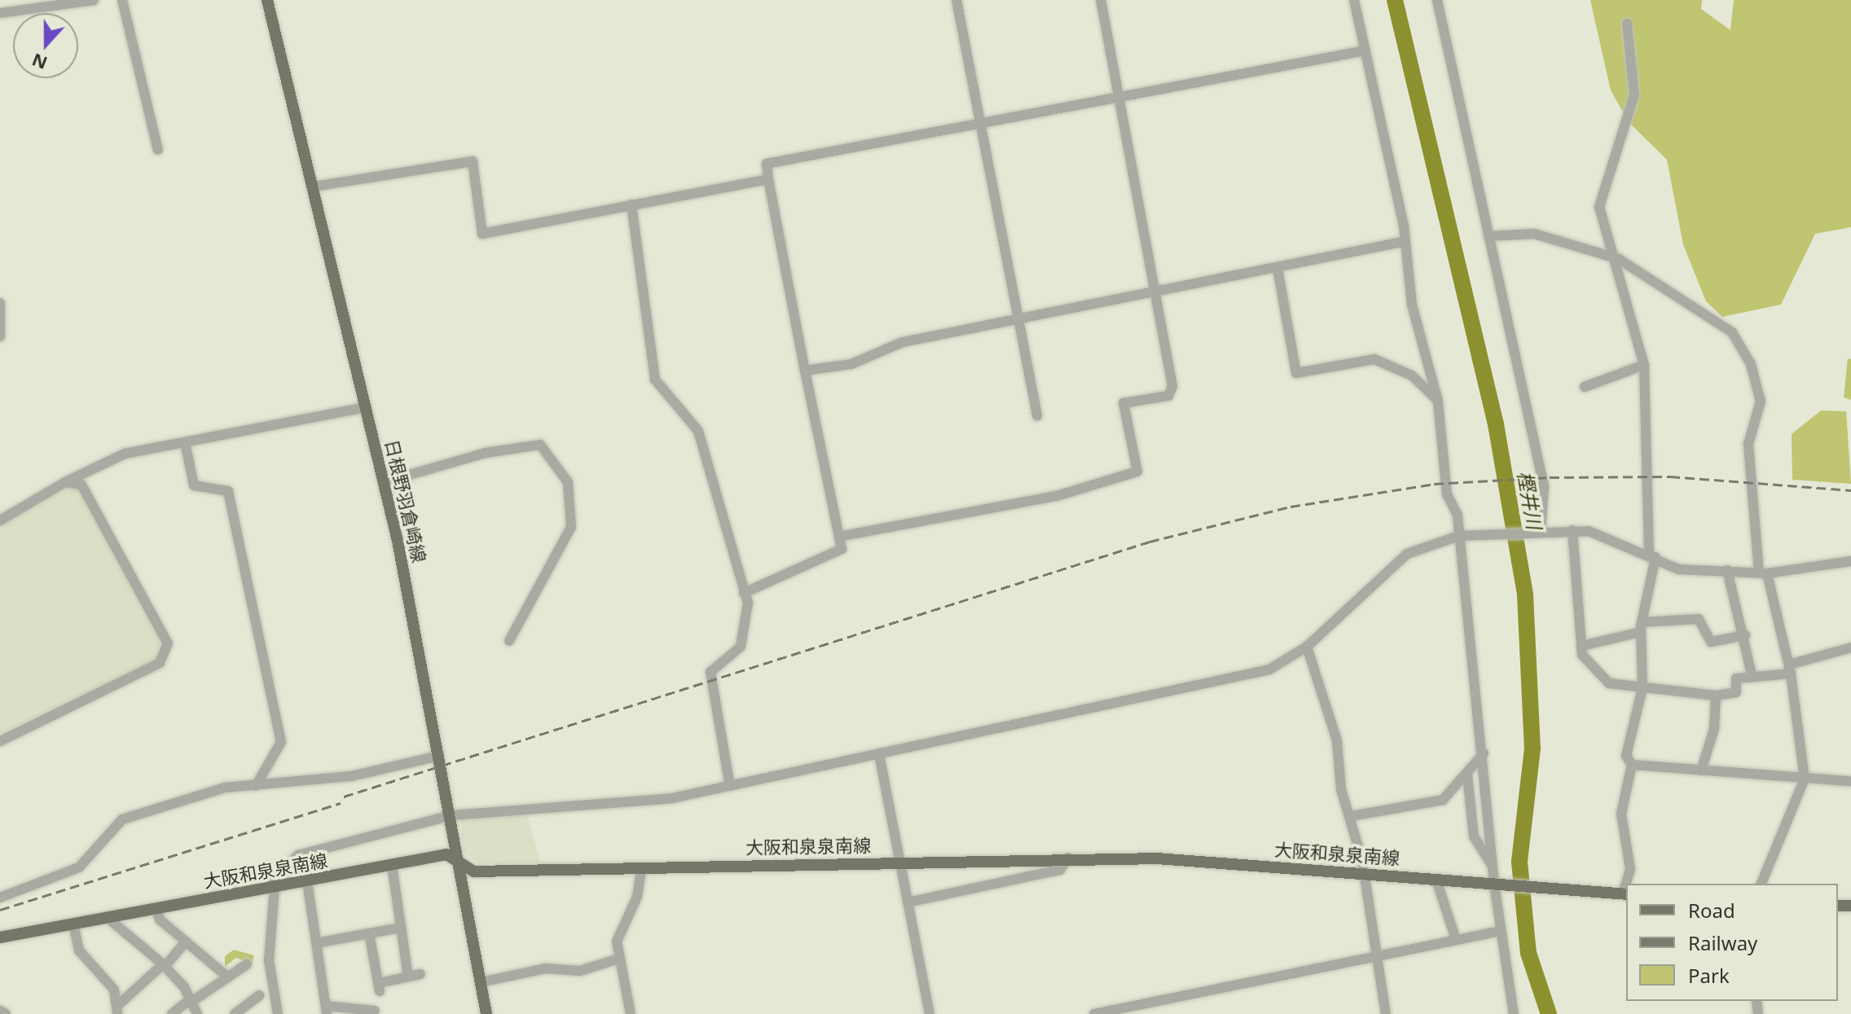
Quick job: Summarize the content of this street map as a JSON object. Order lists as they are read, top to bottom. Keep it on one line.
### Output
{"streets":{"main road":["日根野羽倉崎線","大阪和泉泉南線"]},"crossings":[["日根野羽倉崎線","大阪和泉泉南線"]],"water":["樫井川"],"legend":["Road","Railway","Park"],"north":"bottom"}
